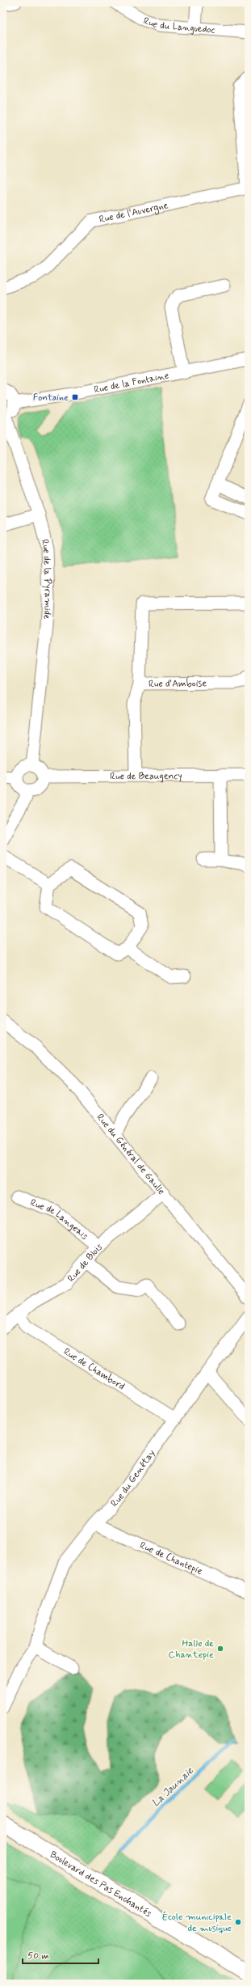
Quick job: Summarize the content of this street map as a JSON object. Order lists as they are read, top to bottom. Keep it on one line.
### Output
{"streets":{"main road":["Boulevard des Pas Enchantés"],"street":["Rue du Languedoc","Rue de l'Auvergne","Rue de la Fontaine","Rue de la Pyramide","Rue d'Amboise","Rue de Beaugency","Rue du Général de Gaulle","Rue de Langeais","Rue de Blois","Rue de Chambord","Rue du Genétay","Rue de Chantepie"]},"crossings":[["Rue de la Pyramide","Rue de Beaugency"],["Rue d'Amboise","Rue de Beaugency"],["Rue du Général de Gaulle","Rue de Blois"],["Rue de Langeais","Rue de Blois"],["Rue de Blois","Rue de Chambord"],["Rue de Chambord","Rue du Genétay"],["Rue du Genétay","Rue de Chantepie"]],"water":["La Jaunaie"],"places":{"transit":["Fontaine"],"other":["Halle de Chantepie","École municipale de musique"]},"scale_bar":"50 m"}
